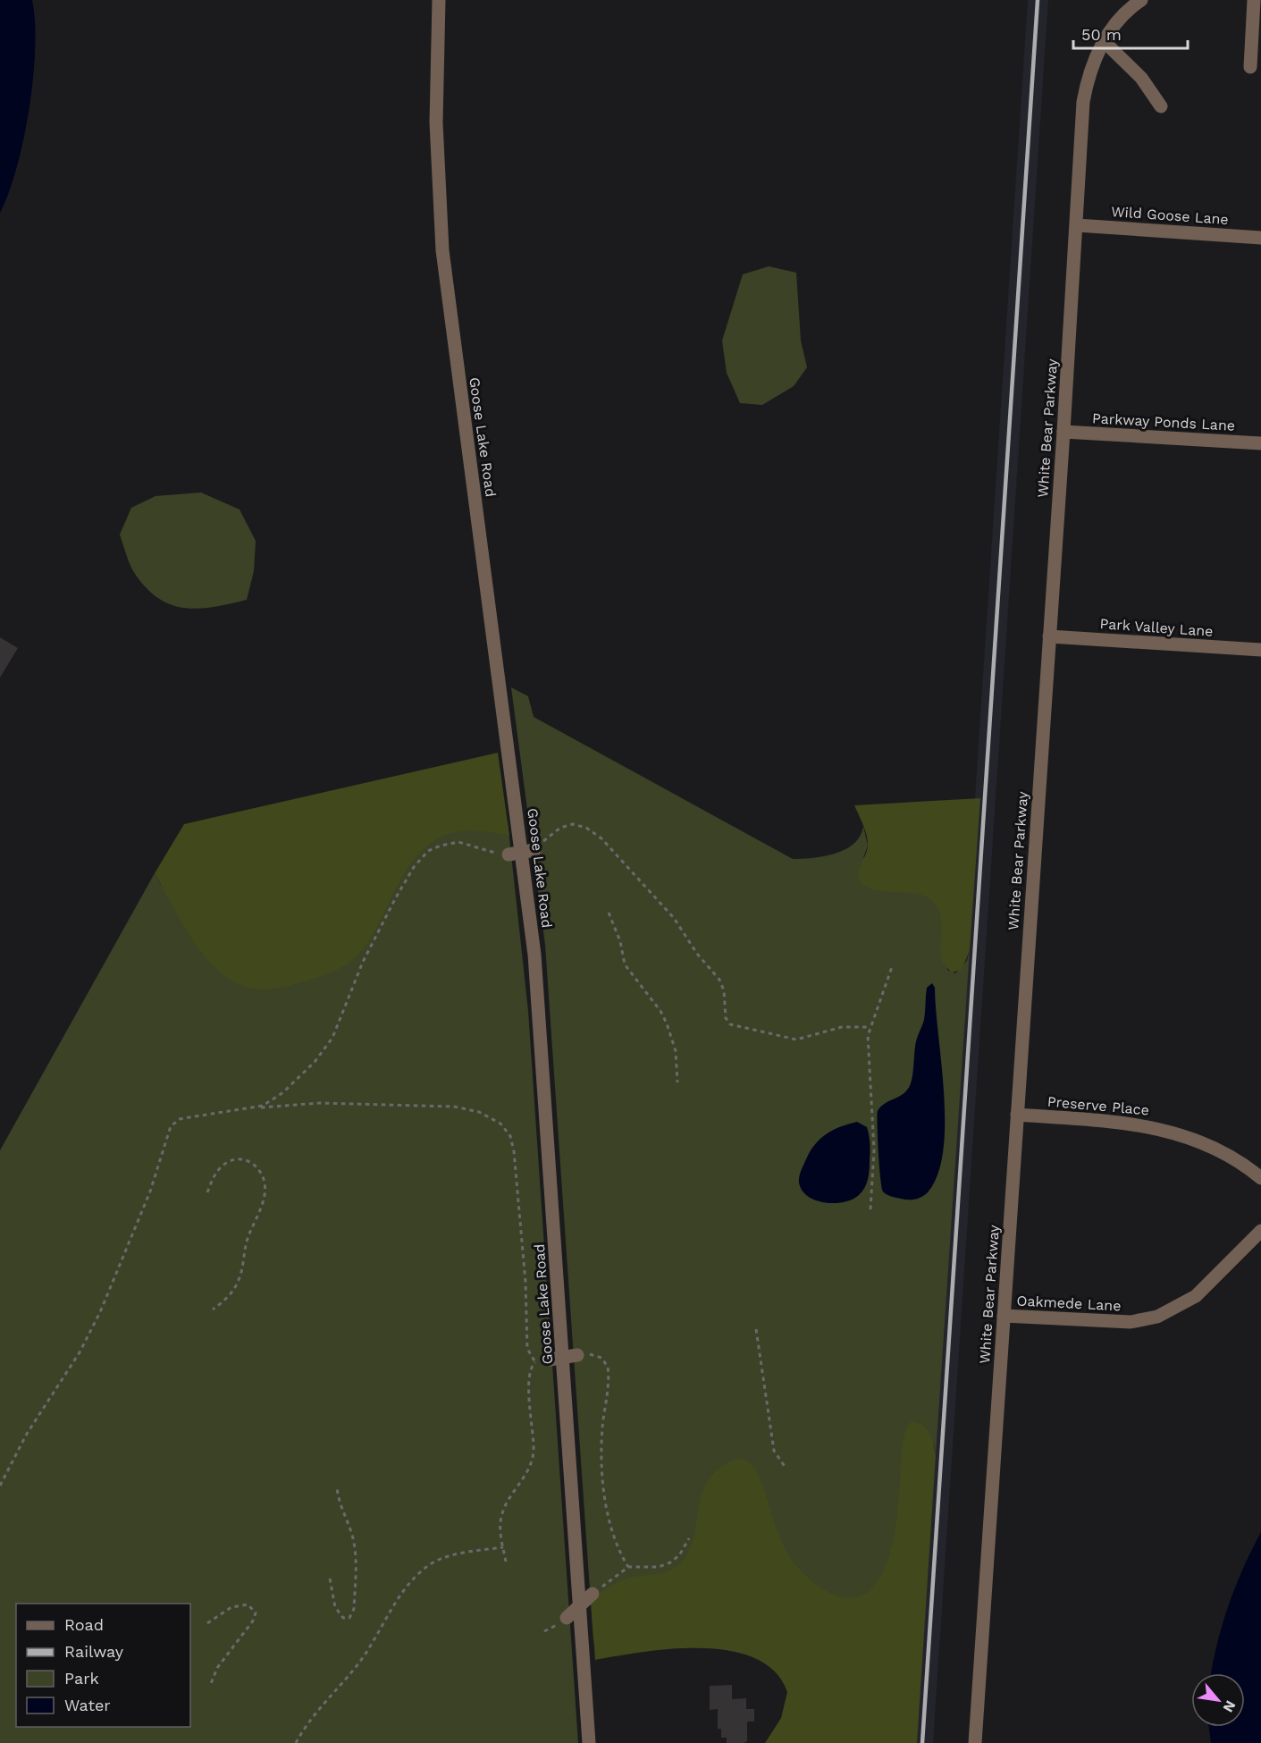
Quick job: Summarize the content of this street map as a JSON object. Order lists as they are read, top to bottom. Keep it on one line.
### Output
{"streets":{"street":["Wild Goose Lane","Parkway Ponds Lane","White Bear Parkway","Goose Lake Road","Park Valley Lane","Preserve Place","Oakmede Lane"]},"crossings":[["Wild Goose Lane","White Bear Parkway"],["Parkway Ponds Lane","White Bear Parkway"],["White Bear Parkway","Park Valley Lane"],["White Bear Parkway","Preserve Place"],["White Bear Parkway","Oakmede Lane"]],"legend":["Road","Railway","Park","Water"],"scale_bar":"50 m","north":"bottom right"}
